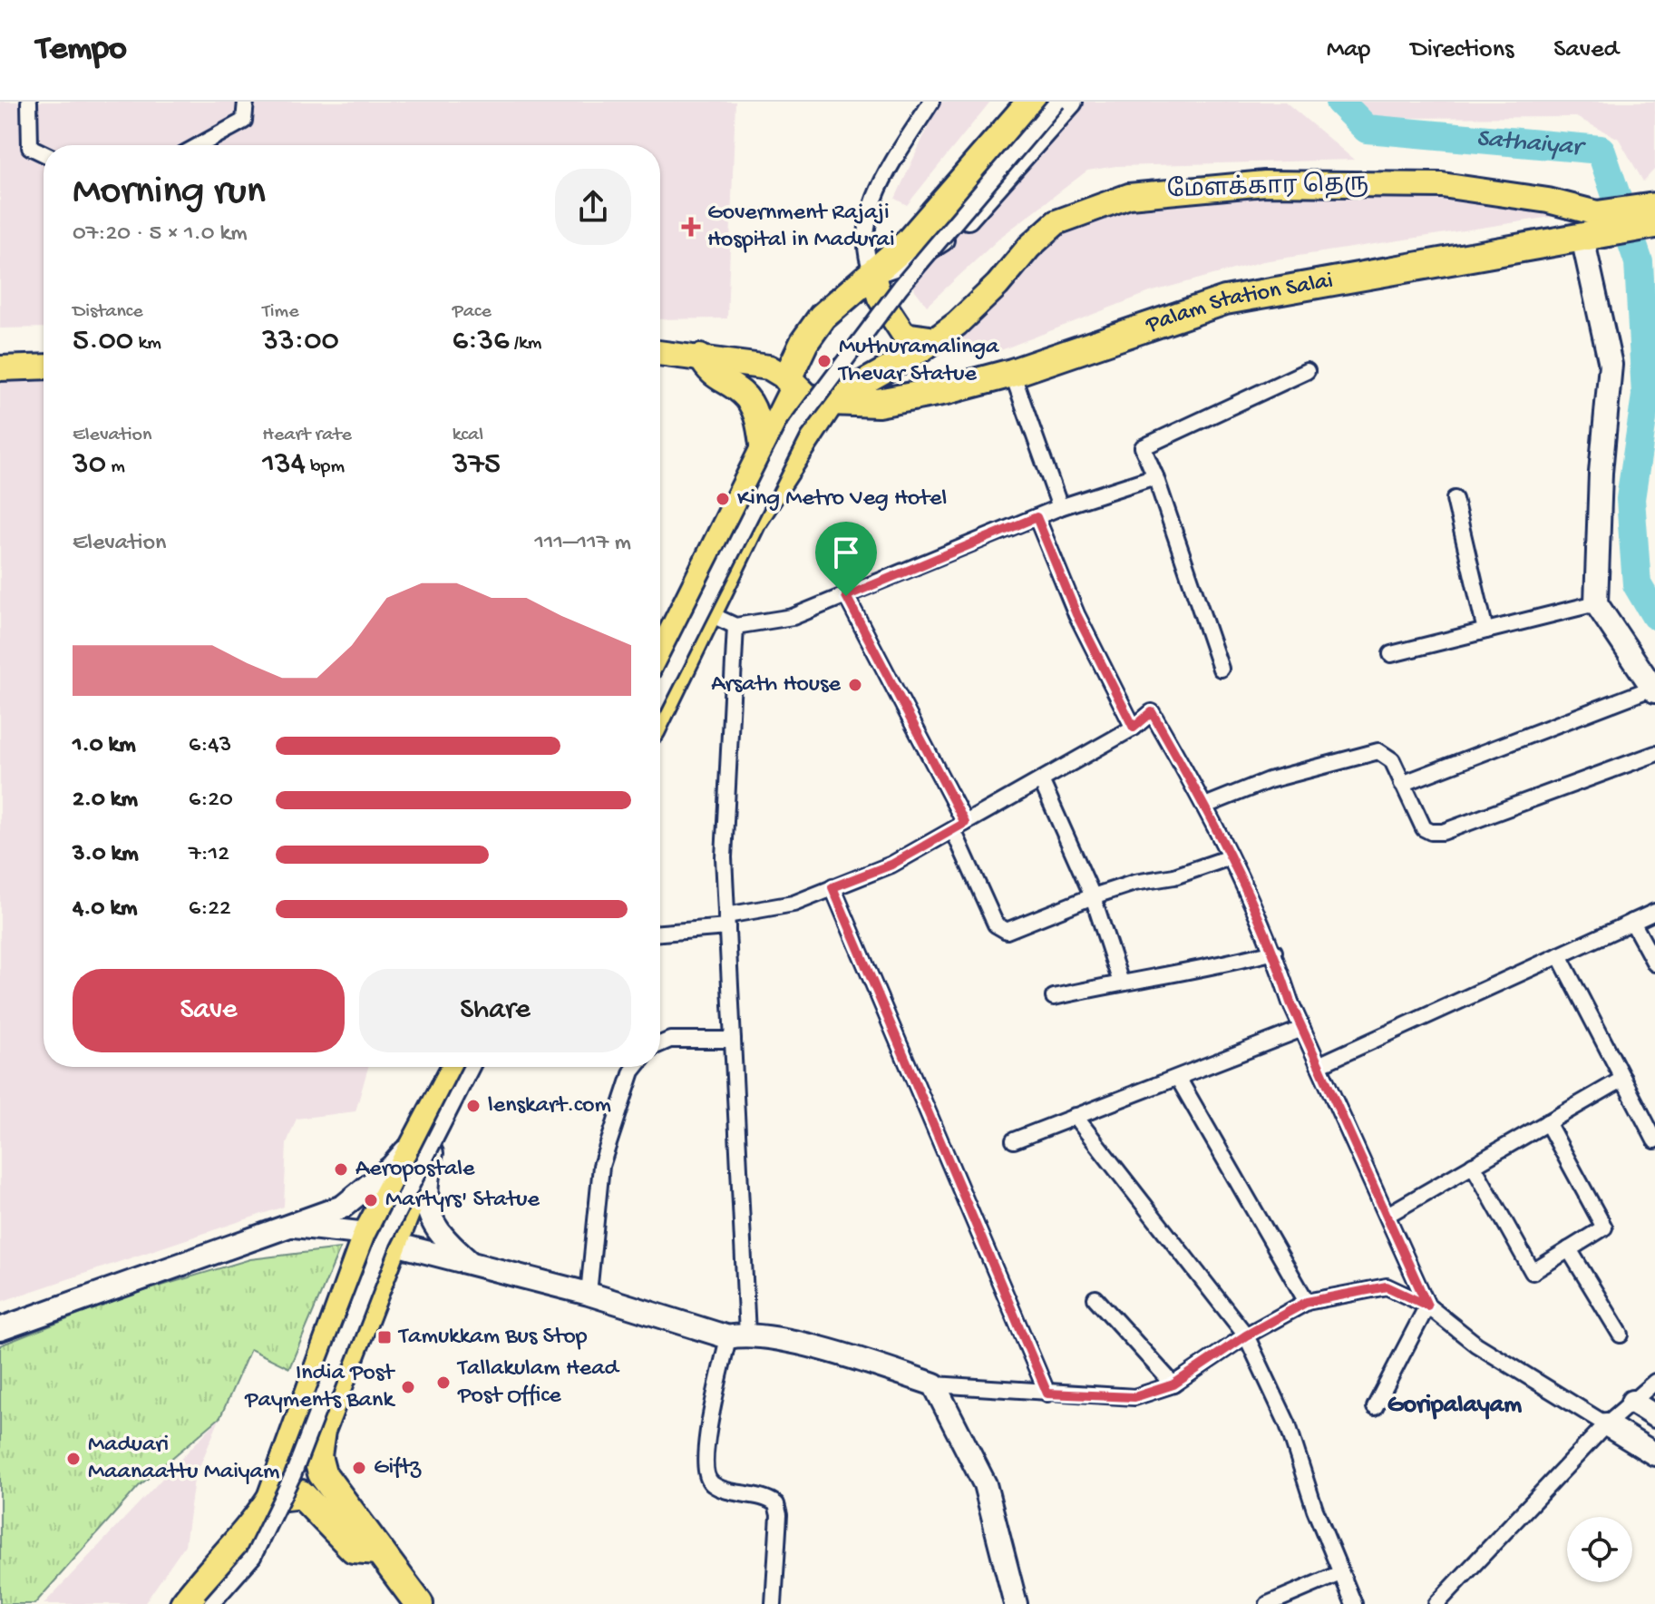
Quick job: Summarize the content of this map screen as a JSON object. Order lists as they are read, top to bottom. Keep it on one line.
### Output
{"streets":{"highway":["Palam Station Salai"],"main road":["மேளக்கார தெரு"]},"crossings":[["மேளக்கார தெரு","Palam Station Salai"]],"districts":["Goripalayam"],"water":["Sathaiyar"],"places":{"health":["Government Rajaji Hospital in Madurai"],"other":["Muthuramalinga Thevar Statue","King Metro Veg Hotel","Arsath House","lenskart.com","Aeropostale","Martyrs' Statue","Tallakulam Head Post Office","India Post Payments Bank","Maduari Maanaattu Maiyam","Giftz"],"transit":["Tamukkam Bus Stop"]},"page":{"header":"Tempo","nav":["Map","Directions","Saved"],"heading":["Morning run","07:20 · 5 × 1.0 km"],"stats":[["Distance","5.00 km"],["Time","33:00"],["Pace","6:36 /km"],["Elevation","30 m"],["Heart rate","134 bpm"],["kcal","375"]],"chart":["Elevation","111–117 m"],"list":[{"name":"1.0 km","note":"6:43"},{"name":"2.0 km","note":"6:20"},{"name":"3.0 km","note":"7:12"},{"name":"4.0 km","note":"6:22"}],"buttons":["Save","Share"]}}
